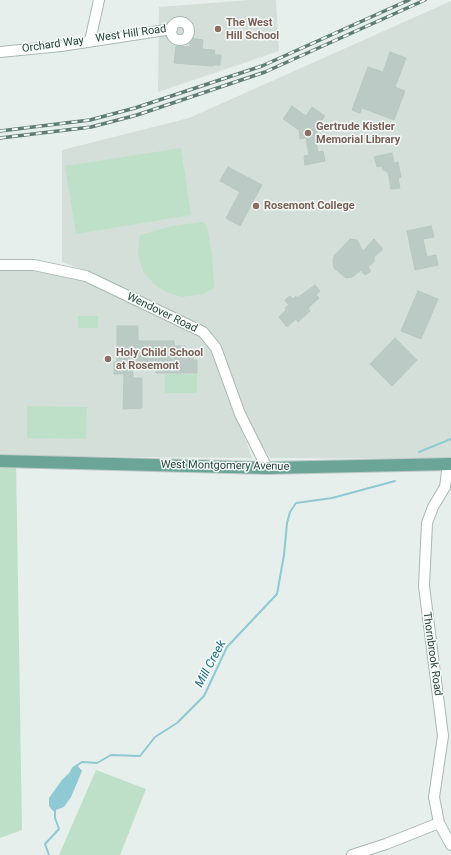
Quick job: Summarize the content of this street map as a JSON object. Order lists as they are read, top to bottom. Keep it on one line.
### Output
{"streets":{"main road":["West Montgomery Avenue"],"street":["West Hill Road","Orchard Way","Wendover Road","Thornbrook Road"]},"crossings":[["West Hill Road","Orchard Way"],["Wendover Road","West Montgomery Avenue"],["West Montgomery Avenue","Thornbrook Road"]],"water":["Mill Creek"],"places":["The West Hill School","Gertrude Kistler Memorial Library","Rosemont College","Holy Child School at Rosemont"]}
